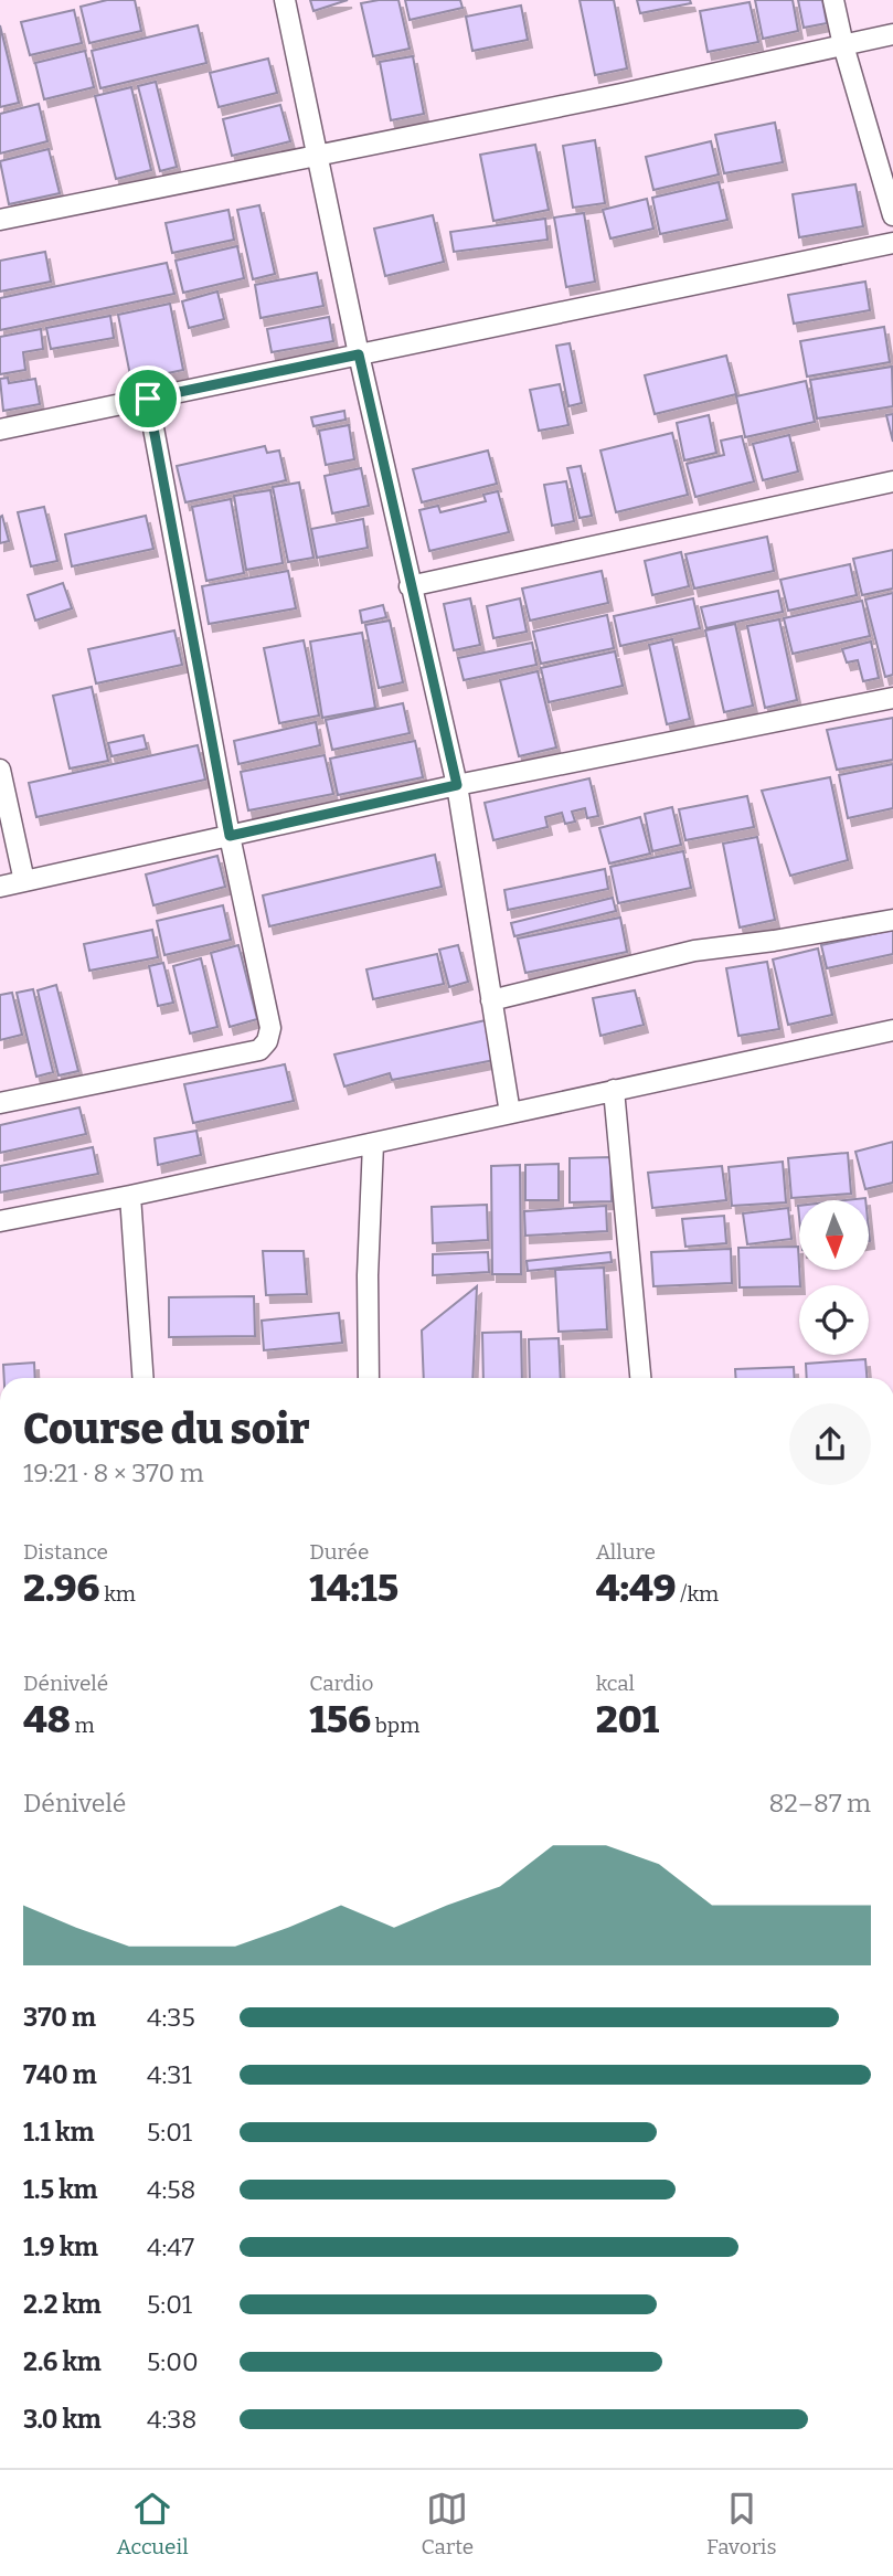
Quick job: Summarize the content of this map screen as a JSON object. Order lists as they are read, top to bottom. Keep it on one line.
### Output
{"north":"bottom","page":{"heading":["Course du soir","19:21 · 8 × 370 m"],"stats":[["Distance","2.96 km"],["Durée","14:15"],["Allure","4:49 /km"],["Dénivelé","48 m"],["Cardio","156 bpm"],["kcal","201"]],"chart":["Dénivelé","82–87 m"],"list":[{"name":"370 m","note":"4:35"},{"name":"740 m","note":"4:31"},{"name":"1.1 km","note":"5:01"},{"name":"1.5 km","note":"4:58"},{"name":"1.9 km","note":"4:47"},{"name":"2.2 km","note":"5:01"},{"name":"2.6 km","note":"5:00"},{"name":"3.0 km","note":"4:38"}],"tabs":["Accueil","Carte","Favoris"]}}
